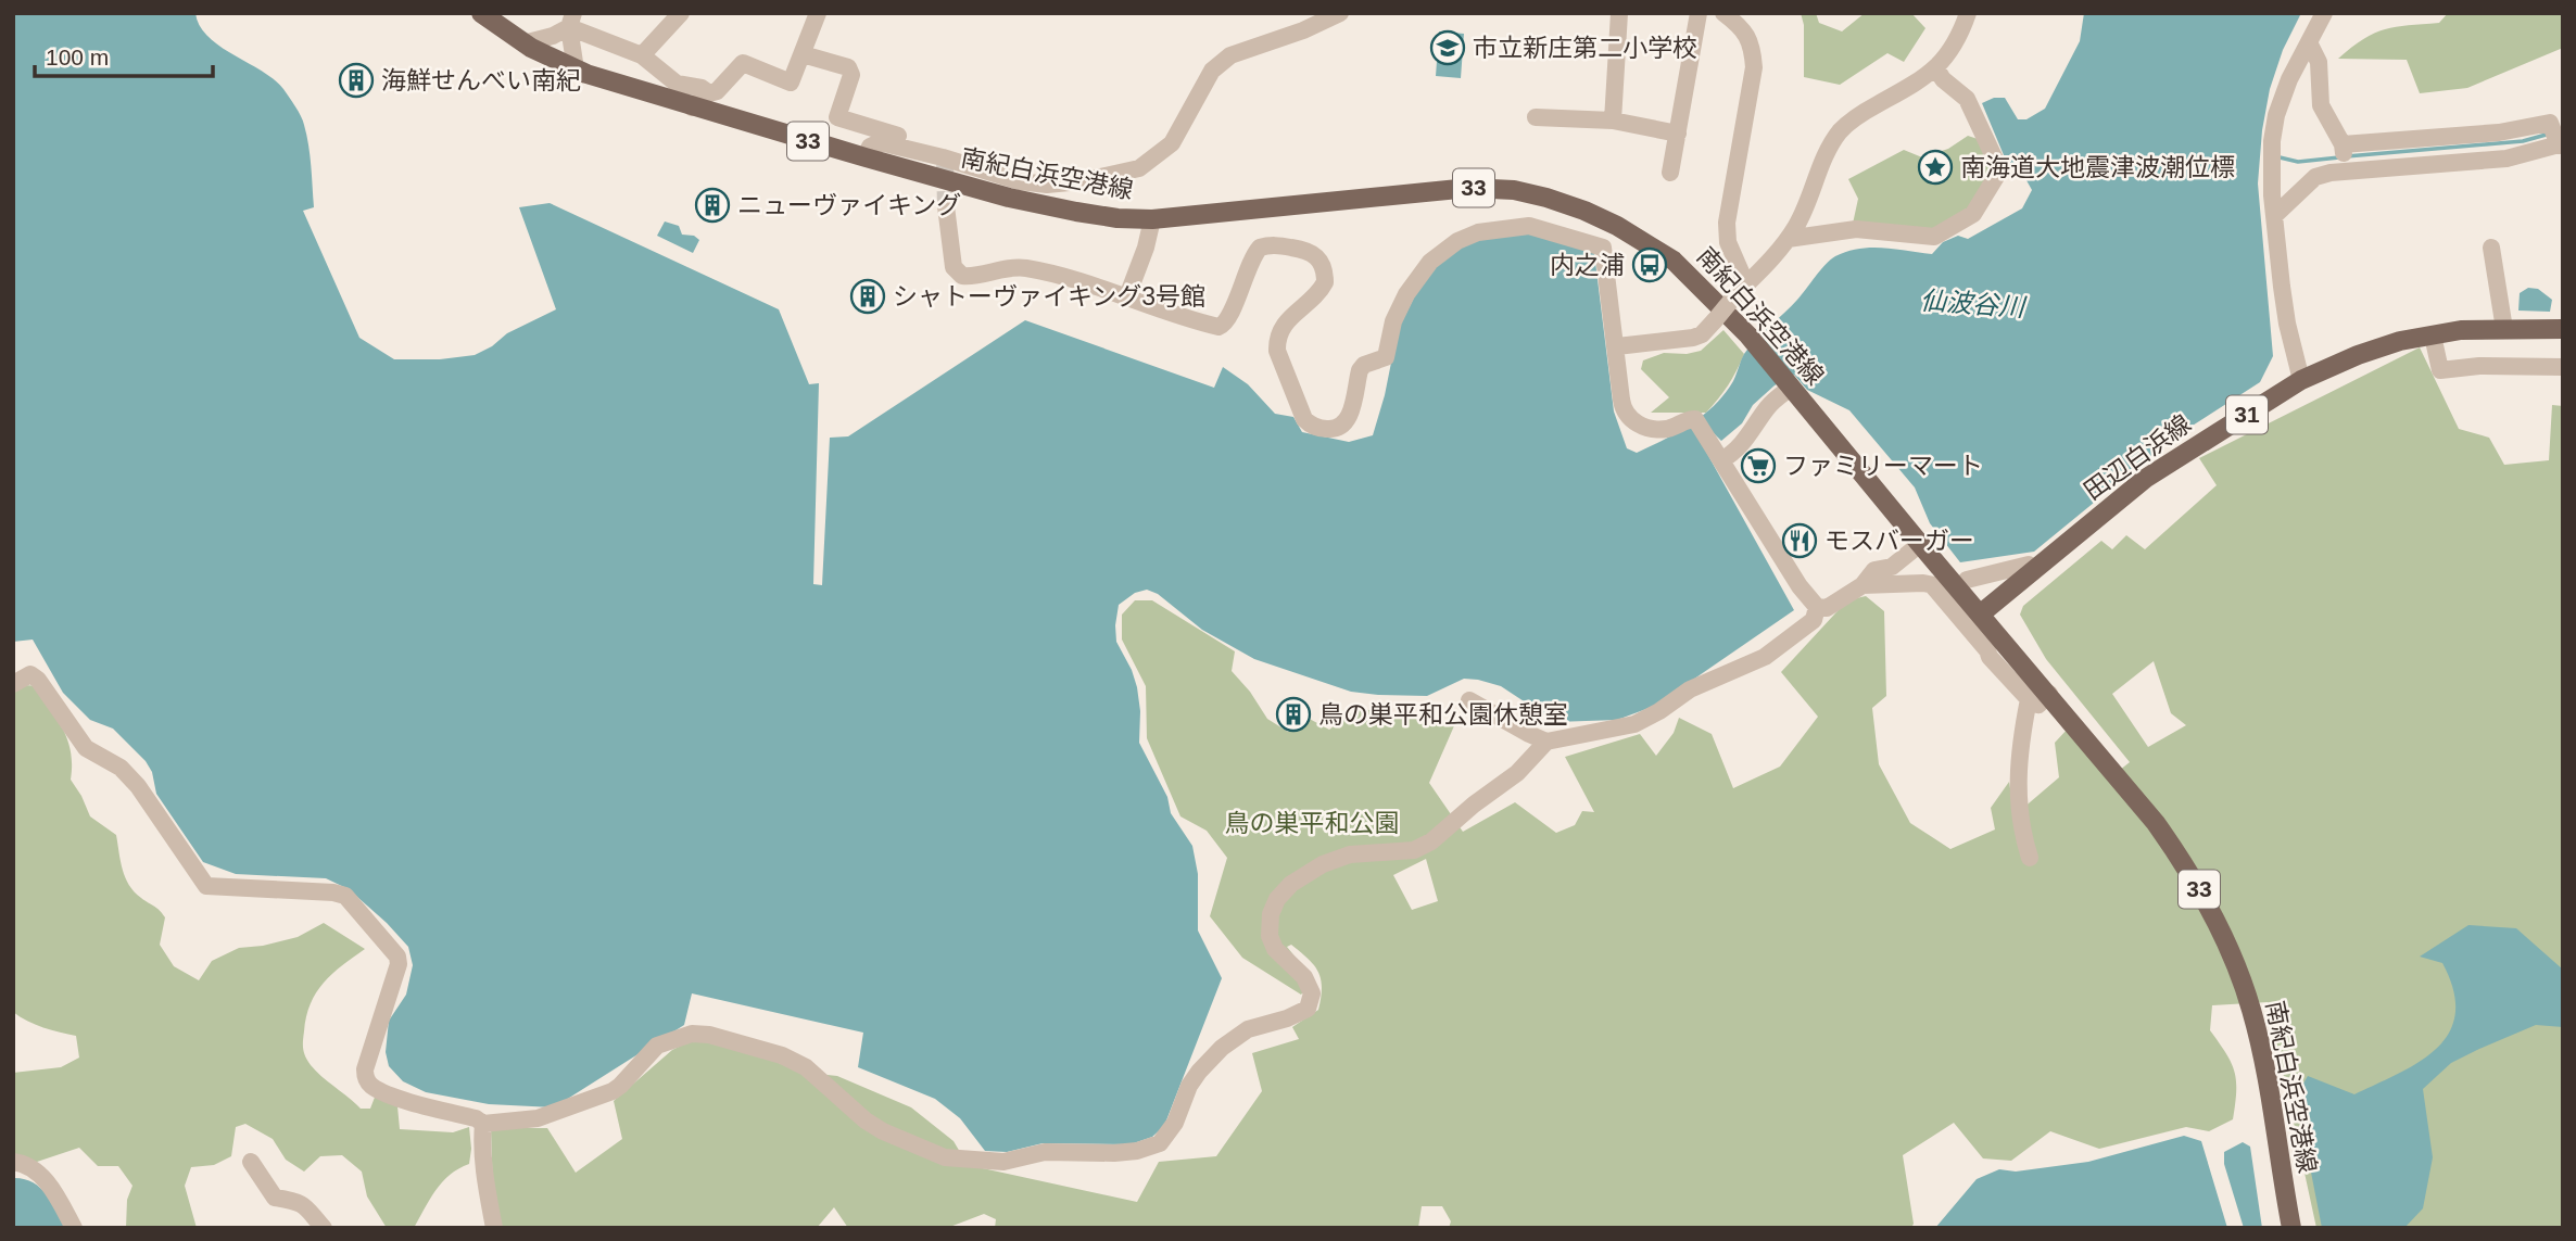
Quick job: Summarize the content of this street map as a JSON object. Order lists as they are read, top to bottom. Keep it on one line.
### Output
{"streets":{"main road":["33","南紀白浜空港線","31","田辺白浜線"]},"crossings":[["南紀白浜空港線","田辺白浜線"]],"water":["仙波谷川"],"parks":["鳥の巣平和公園"],"places":{"school or university":["市立新庄第二小学校"],"building":["海鮮せんべい南紀","ニューヴァイキング","シャトーヴァイキング3号館","鳥の巣平和公園休憩室"],"place":["南海道大地震津波潮位標"],"bus stop":["内之浦"],"supermarket":["ファミリーマート"],"restaurant":["モスバーガー"]},"scale_bar":"100 m"}
